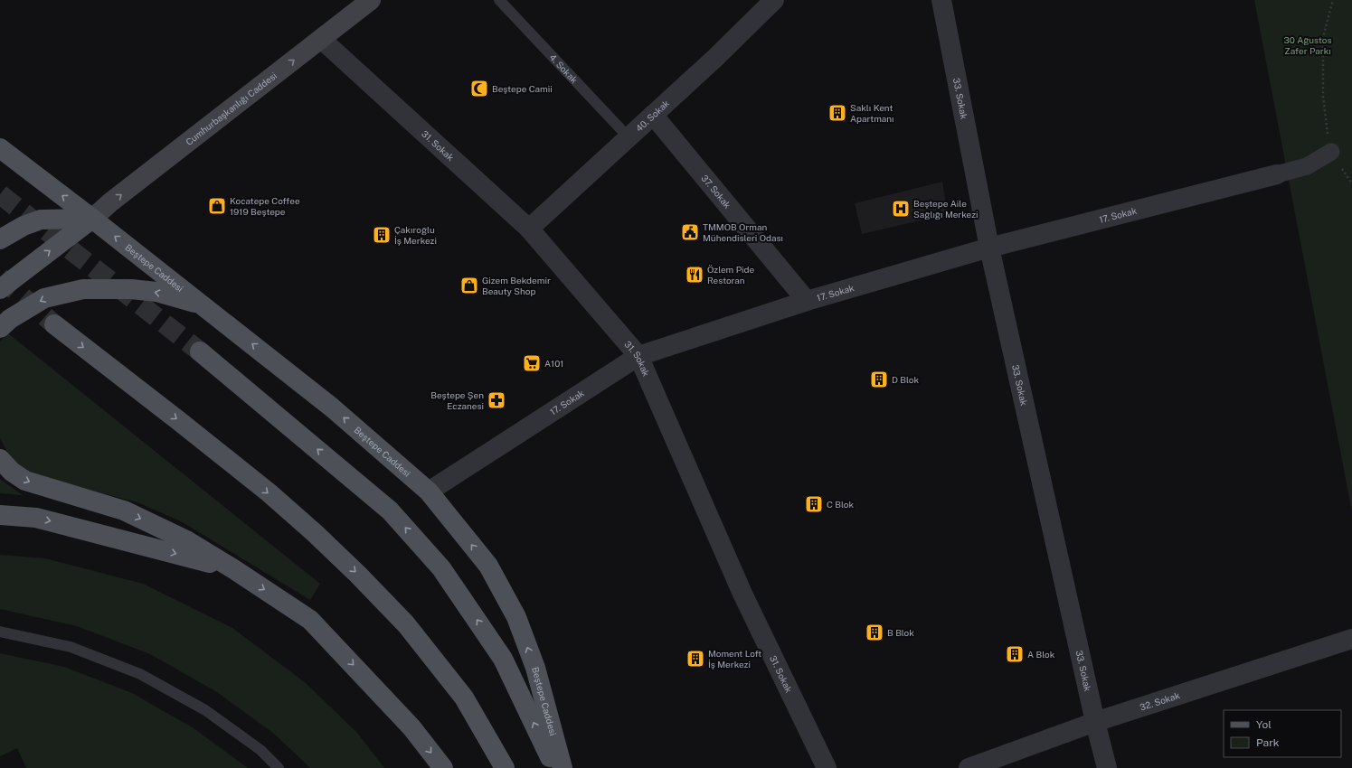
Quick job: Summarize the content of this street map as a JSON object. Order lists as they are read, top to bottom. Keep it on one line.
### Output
{"streets":{"main road":["Cumhurbaşkanlığı Caddesi","Beştepe Caddesi"],"street":["33. Sokak","40. Sokak","31. Sokak","37. Sokak","17. Sokak","32. Sokak"],"lane":["4. Sokak"]},"crossings":[["4. Sokak","40. Sokak"],["33. Sokak","17. Sokak"],["33. Sokak","32. Sokak"],["Cumhurbaşkanlığı Caddesi","31. Sokak"],["Cumhurbaşkanlığı Caddesi","Beştepe Caddesi"],["40. Sokak","31. Sokak"],["40. Sokak","37. Sokak"],["31. Sokak","17. Sokak"],["37. Sokak","17. Sokak"],["17. Sokak","Beştepe Caddesi"]],"one_way":["Cumhurbaşkanlığı Caddesi"],"parks":["30 Ağustos Zafer Parkı"],"places":{"mosque":["Beştepe Camii"],"building":["Saklı Kent Apartmanı","Çakıroğlu İş Merkezi","D Blok","C Blok","B Blok","A Blok","Moment Loft İş Merkezi"],"shop":["Kocatepe Coffee 1919 Beştepe","Gizem Bekdemir Beauty Shop"],"hospital":["Beştepe Aile Sağlığı Merkezi"],"public building":["TMMOB Orman Mühendisleri Odası"],"restaurant":["Özlem Pide Restoran"],"supermarket":["A101"],"pharmacy":["Beştepe Şen Eczanesi"]},"legend":["Yol","Park"]}
